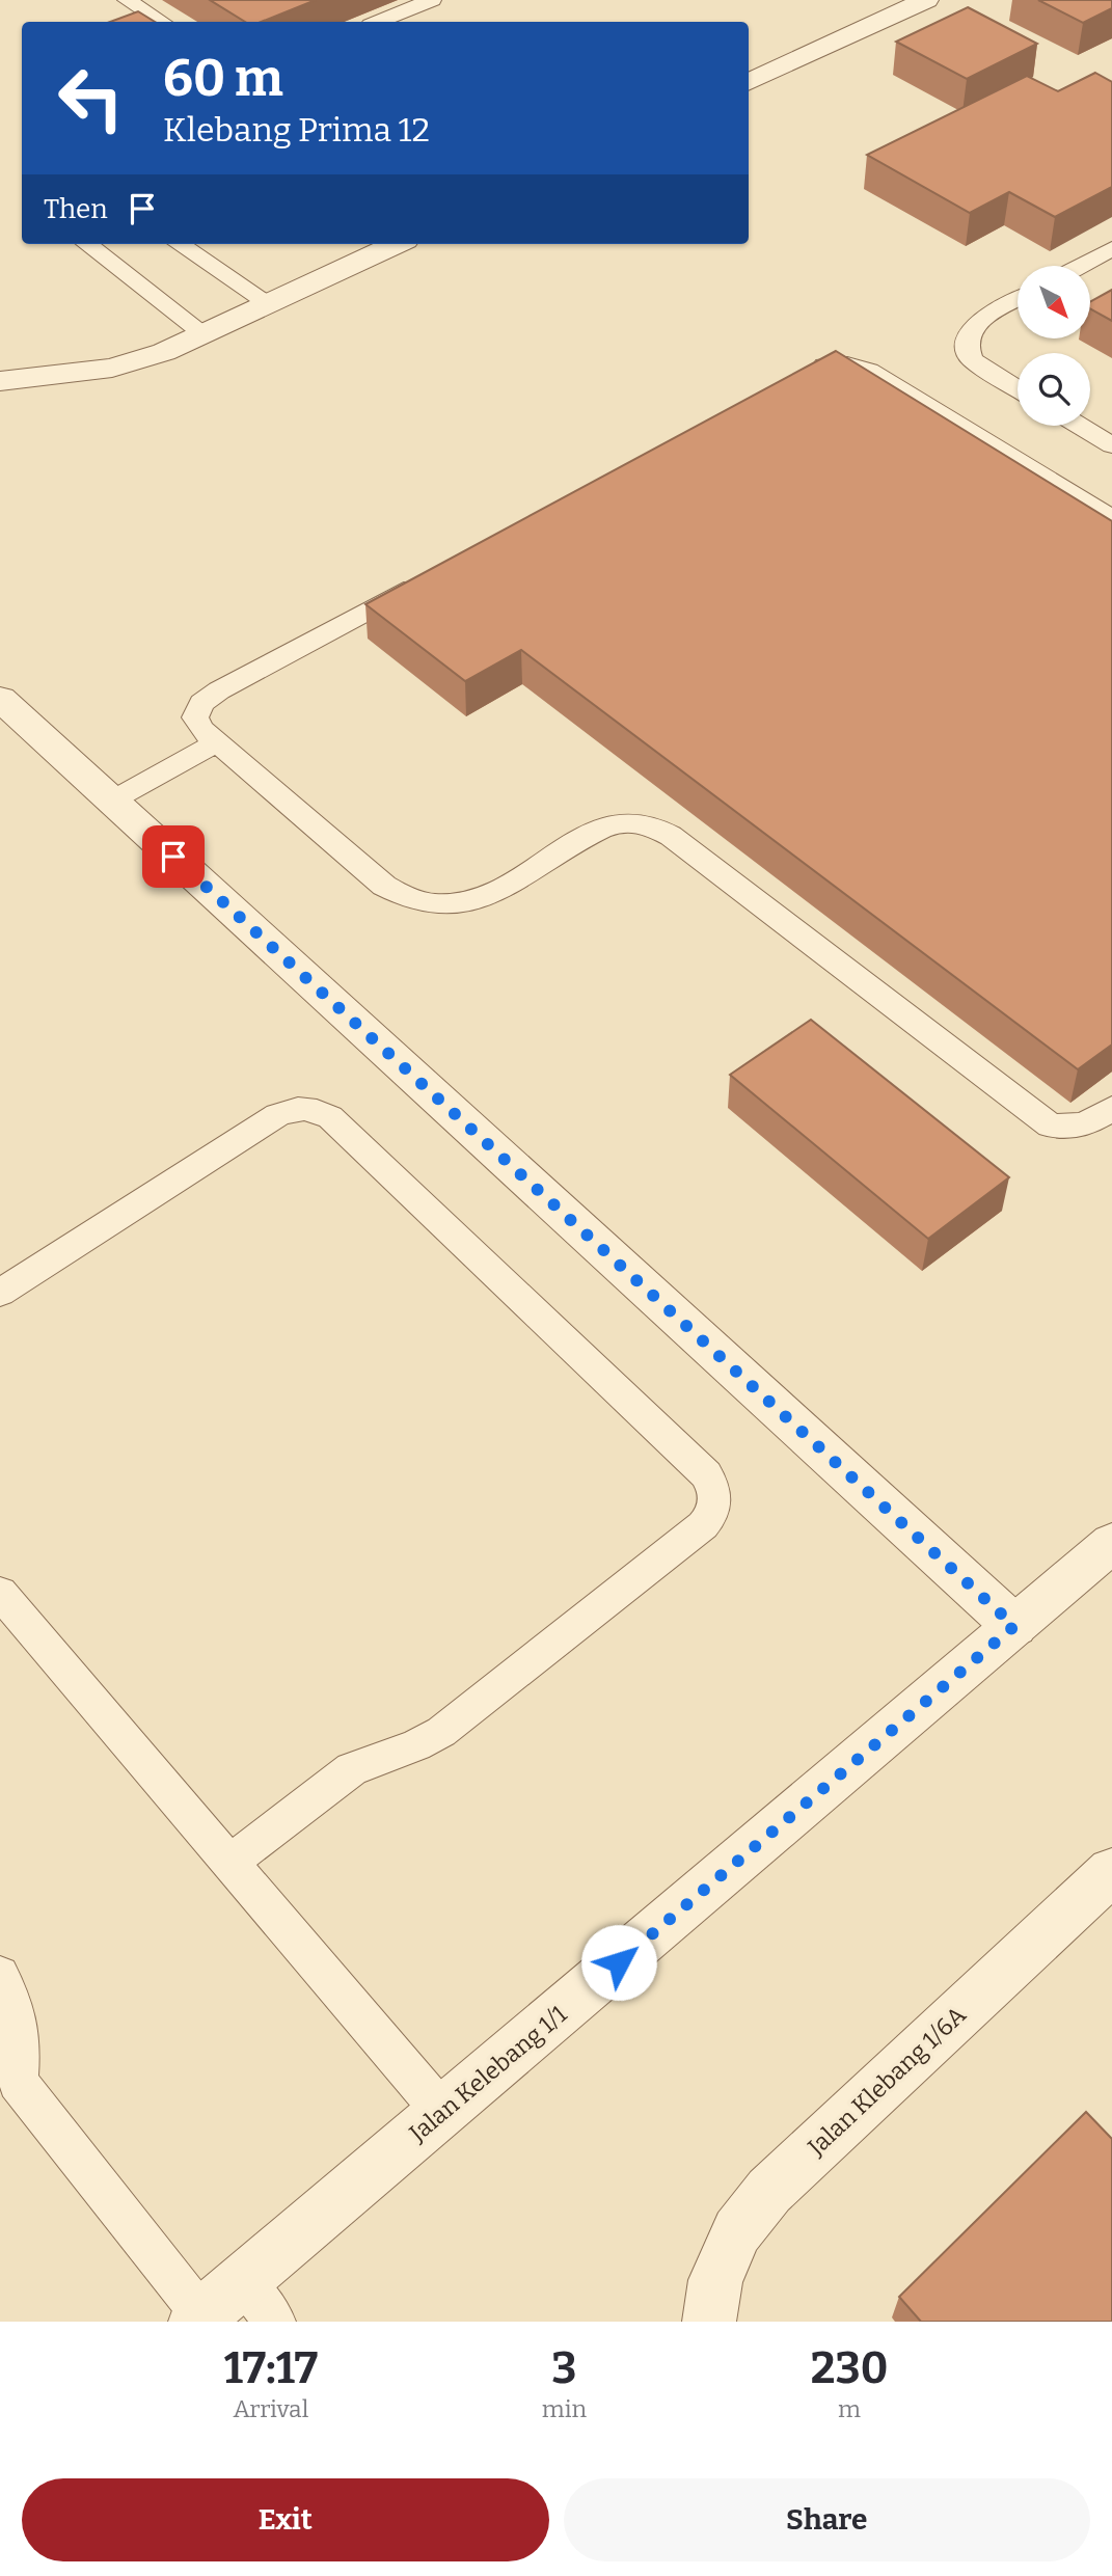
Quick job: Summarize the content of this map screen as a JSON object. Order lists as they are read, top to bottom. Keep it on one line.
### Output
{"streets":{"street":["Jalan Kelebang 1/1","Jalan Klebang 1/6A"]},"north":"bottom right","page":{"turn":["60 m","Klebang Prima 12"],"then":"Then","eta":["17:17","Arrival","3","min","230","m"],"buttons":["Exit","Share"]}}
